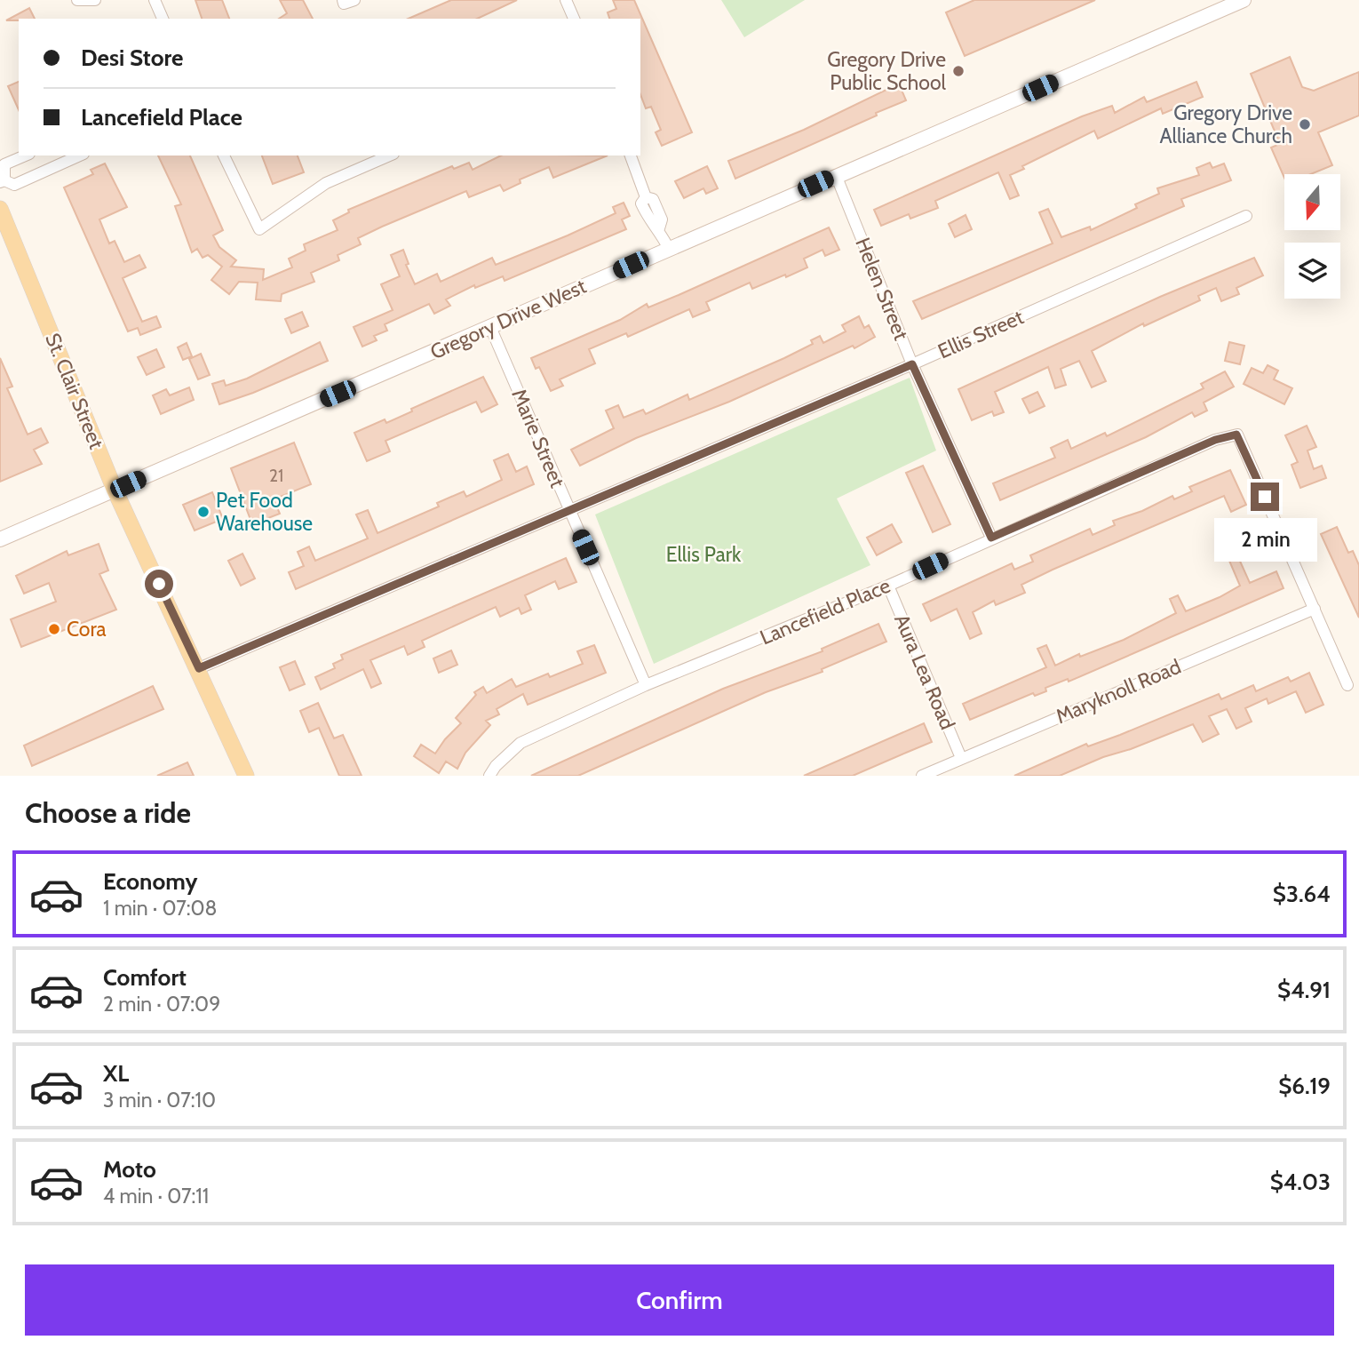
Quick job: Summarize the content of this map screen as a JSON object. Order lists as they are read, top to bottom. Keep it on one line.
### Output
{"streets":{"main road":["St. Clair Street"],"street":["Helen Street","Gregory Drive West","Ellis Street","Marie Street","Lancefield Place","Aura Lea Road","Maryknoll Road"]},"crossings":[["Helen Street","Gregory Drive West"],["Helen Street","Ellis Street"],["Helen Street","Lancefield Place"],["Gregory Drive West","St. Clair Street"],["Gregory Drive West","Marie Street"],["Ellis Street","St. Clair Street"],["Ellis Street","Marie Street"],["Marie Street","Lancefield Place"],["Lancefield Place","Aura Lea Road"],["Lancefield Place","Maryknoll Road"],["Aura Lea Road","Maryknoll Road"]],"parks":["Ellis Park"],"places":["Gregory Drive Public School","Gregory Drive Alliance Church","Pet Food Warehouse","Cora"],"house_numbers":["21"],"north":"bottom","page":{"banner":["Desi Store","Lancefield Place"],"bubble":"2 min","heading":"Choose a ride","list":[{"name":"Economy","note":"1 min · 07:08","value":"$3.64"},{"name":"Comfort","note":"2 min · 07:09","value":"$4.91"},{"name":"XL","note":"3 min · 07:10","value":"$6.19"},{"name":"Moto","note":"4 min · 07:11","value":"$4.03"}],"buttons":"Confirm"}}
